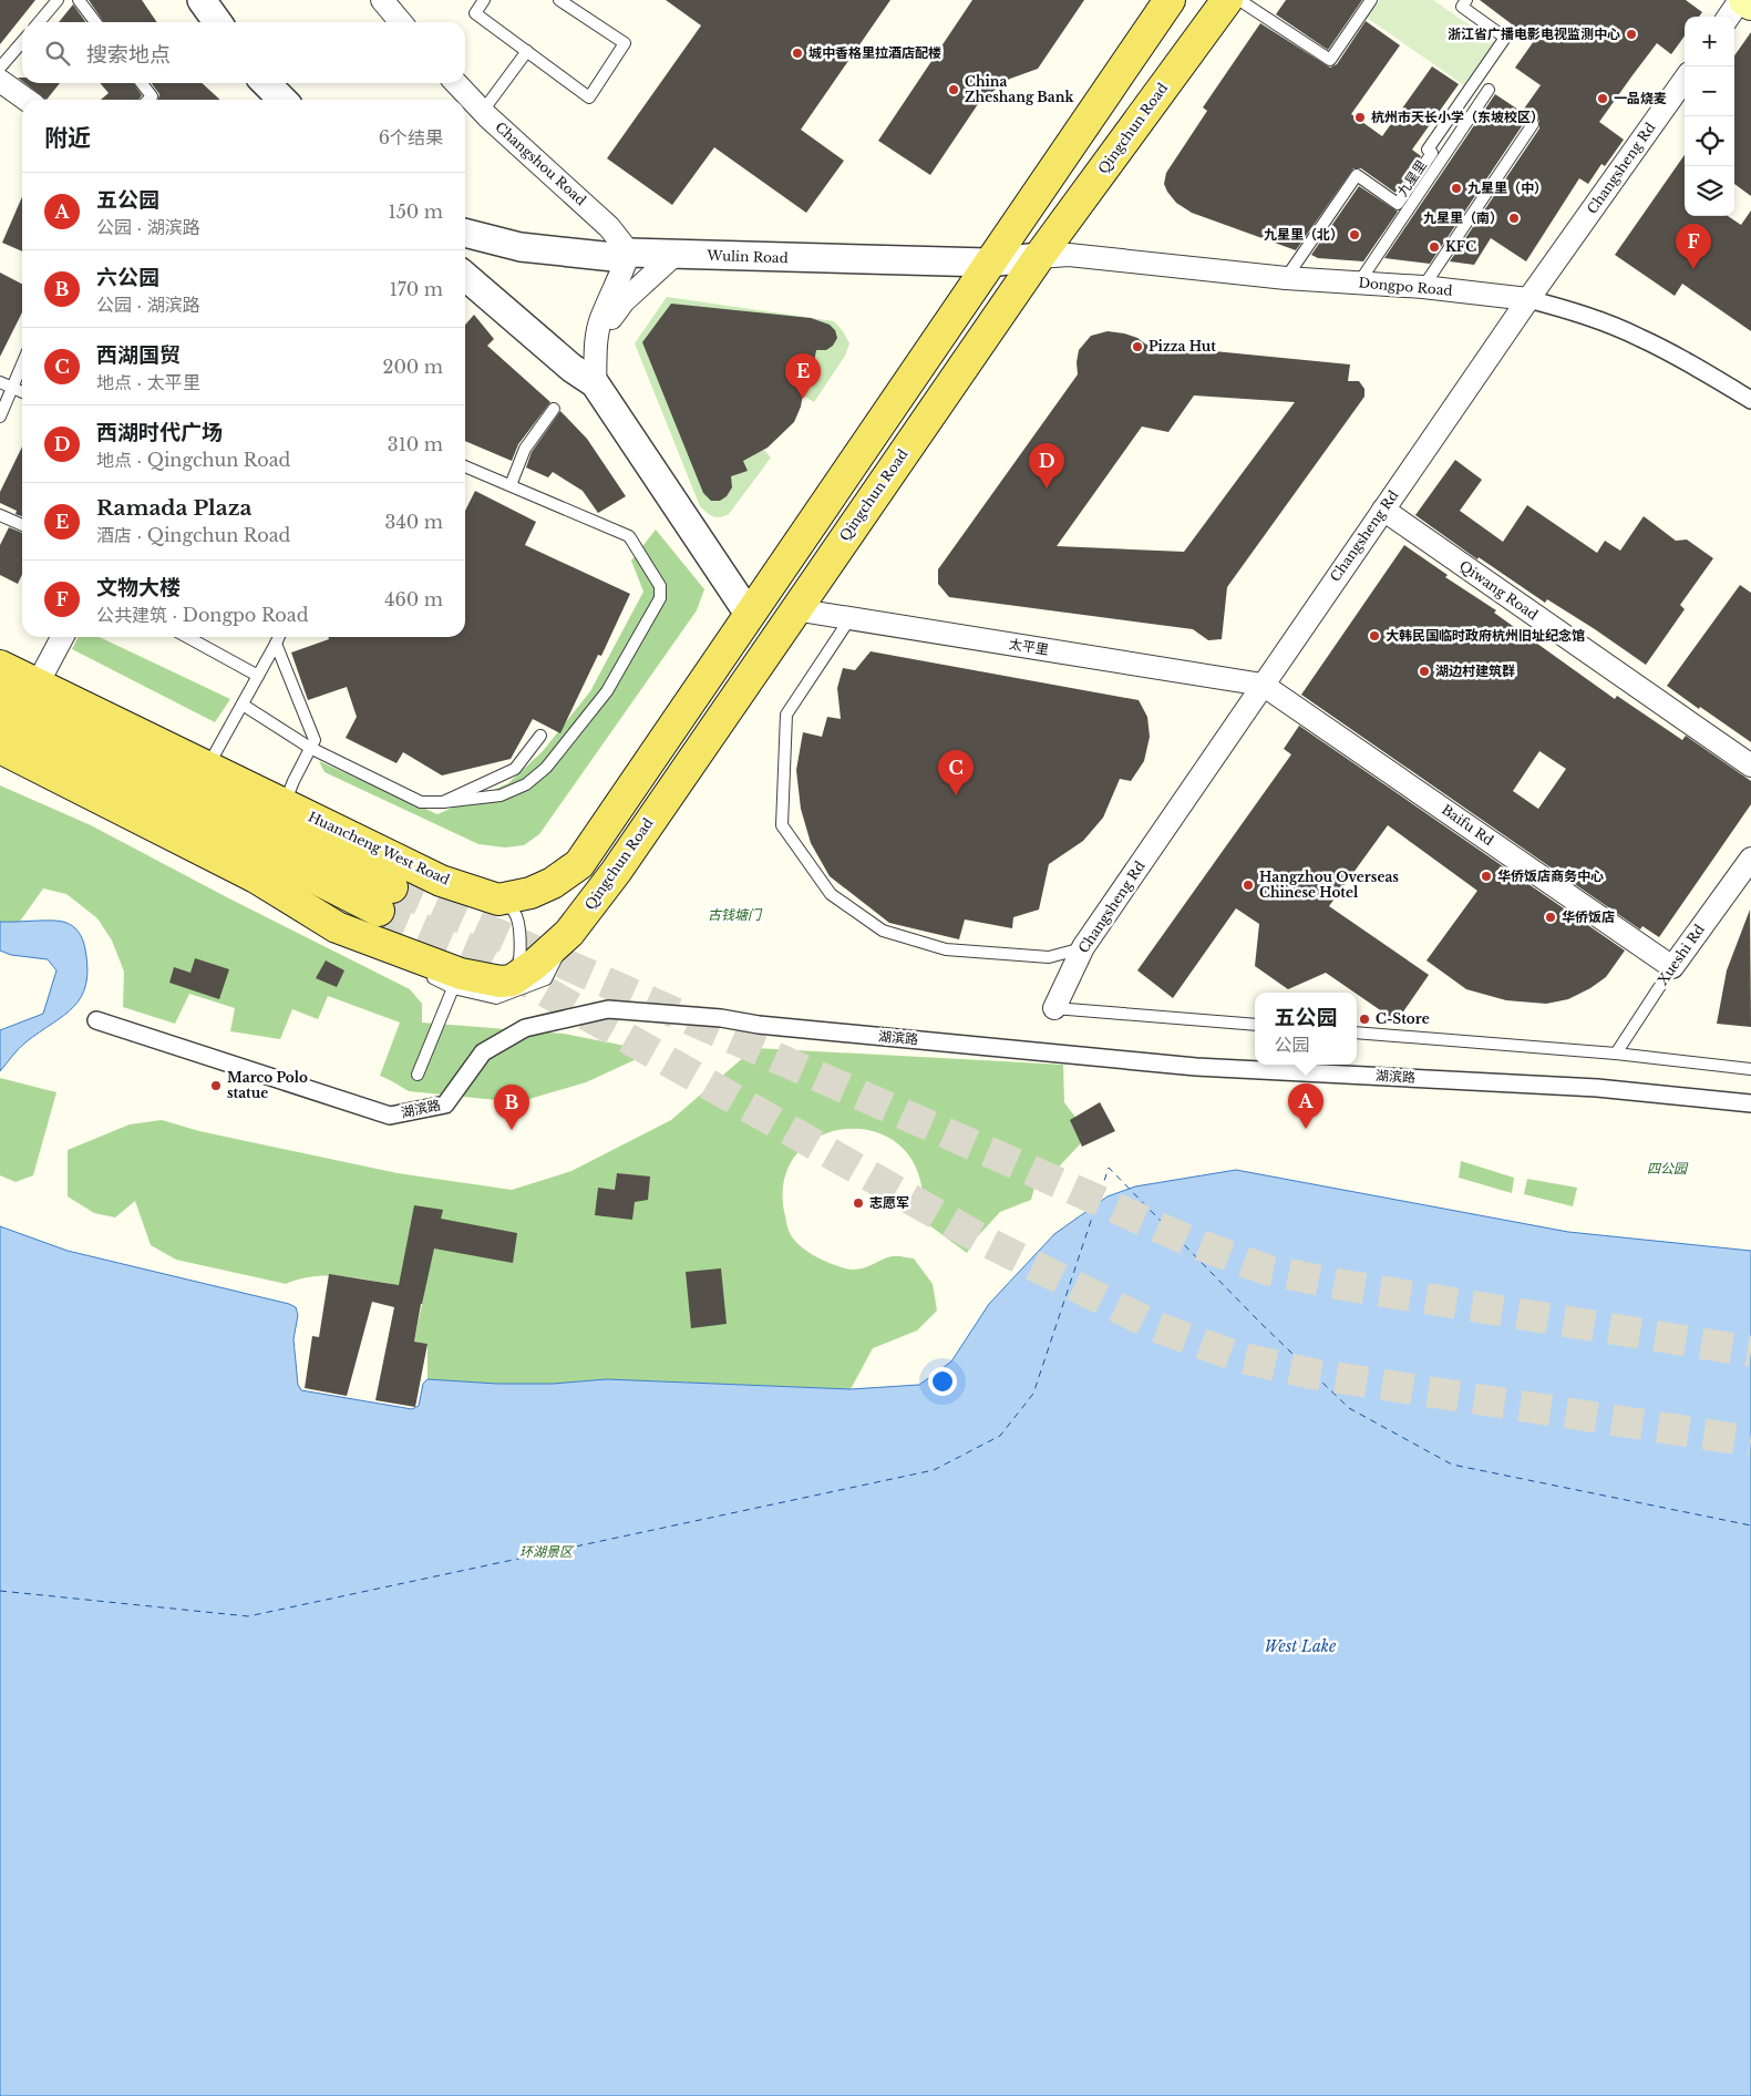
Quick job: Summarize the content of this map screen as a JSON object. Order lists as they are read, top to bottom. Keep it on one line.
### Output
{"streets":{"main road":["Qingchun Road","Huancheng West Road"],"street":["Changshou Road","Changsheng Rd","Wulin Road","Dongpo Road","Qiwang Road","太平里","Baifu Rd","Xueshi Rd","湖滨路"],"lane":["九星里"]},"crossings":[["Qingchun Road","Wulin Road"],["Qingchun Road","Dongpo Road"],["Qingchun Road","太平里"],["Qingchun Road","Huancheng West Road"],["Changshou Road","Wulin Road"],["Changsheng Rd","Dongpo Road"],["Changsheng Rd","Qiwang Road"],["Changsheng Rd","太平里"],["Changsheng Rd","Baifu Rd"],["九星里","Dongpo Road"],["Wulin Road","Dongpo Road"],["太平里","Baifu Rd"],["Baifu Rd","Xueshi Rd"]],"water":["West Lake"],"parks":["古钱塘门","四公园","环湖景区"],"places":["浙江省广播电影电视监测中心","城中香格里拉酒店配楼","China Zheshang Bank","一品烧麦","杭州市天长小学（东坡校区）","九星里（中）","九星里（南）","九星里（北）","KFC","Pizza Hut","大韩民国临时政府杭州旧址纪念馆","湖边村建筑群","华侨饭店商务中心","Hangzhou Overseas Chinese Hotel","华侨饭店","C-Store","Marco Polo statue","志愿军"],"page":{"map_buttons":["+","−"],"search":"搜索地点","heading":["附近","6个结果"],"list":[{"mark":"A","name":"五公园","note":"公园 · 湖滨路","value":"150 m"},{"mark":"B","name":"六公园","note":"公园 · 湖滨路","value":"170 m"},{"mark":"C","name":"西湖国贸","note":"地点 · 太平里","value":"200 m"},{"mark":"D","name":"西湖时代广场","note":"地点 · Qingchun Road","value":"310 m"},{"mark":"E","name":"Ramada Plaza","note":"酒店 · Qingchun Road","value":"340 m"},{"mark":"F","name":"文物大楼","note":"公共建筑 · Dongpo Road","value":"460 m"}],"pins":["F","E","D","C","A","B"],"popup":["五公园","公园"]}}
